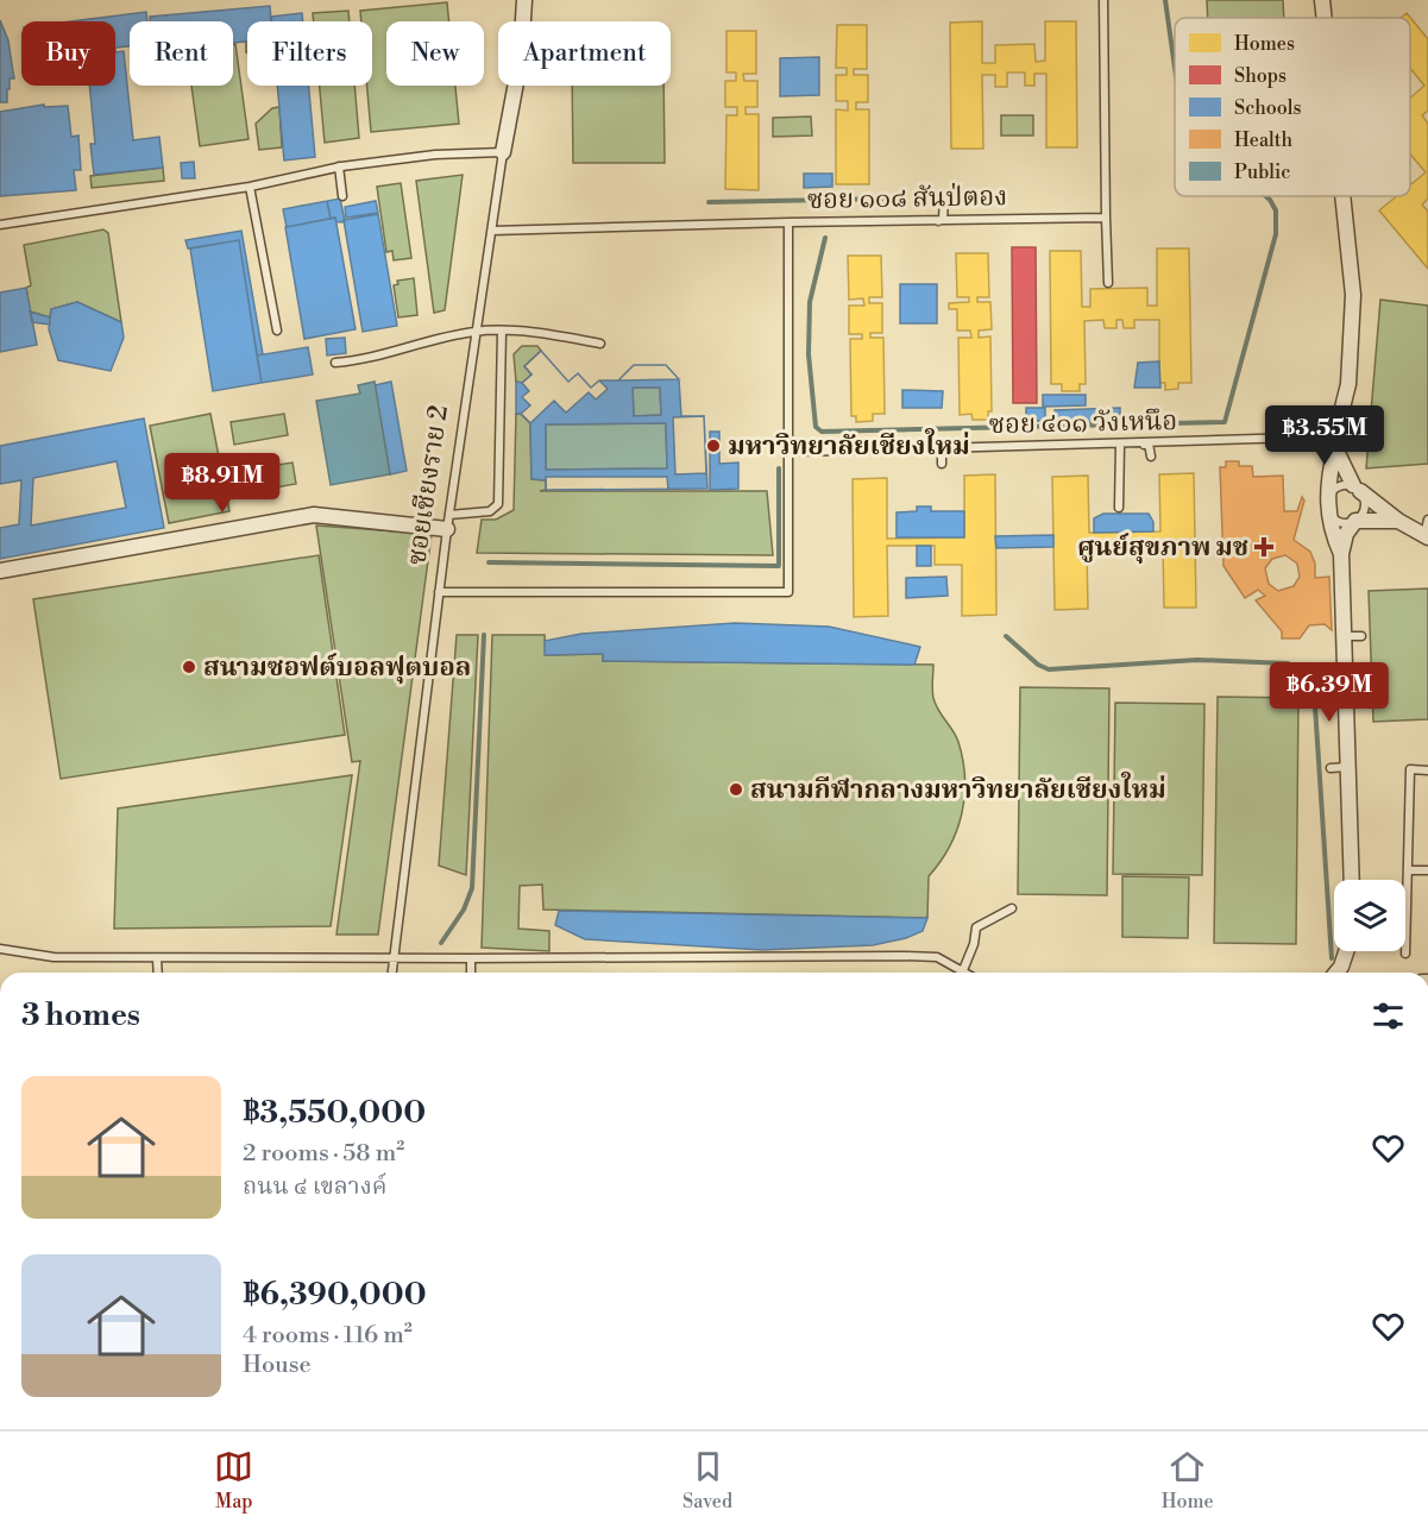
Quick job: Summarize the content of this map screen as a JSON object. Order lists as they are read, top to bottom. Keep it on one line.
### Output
{"streets":{"street":["ซอยเชียงราย 2"],"lane":["ซอย ๑๐๘ สันป่ตอง","ซอย ๔๐๑ วังเหนึอ"]},"crossings":[["ซอย ๑๐๘ สันป่ตอง","ซอยเชียงราย 2"]],"places":{"other":["มหาวิทยาลัยเชียงใหม่","สนามซอฟต์บอลฟุตบอล","สนามกีฬากลางมหาวิทยาลัยเชียงใหม่"],"health":["ศูนย์สุขภาพ มช"]},"legend":["Homes","Shops","Schools","Health","Public"],"page":{"chip":["Buy","Rent","Filters","New","Apartment"],"price":["฿3.55M","฿8.91M","฿6.39M"],"heading":"3 homes","list":[{"name":"฿3,550,000","note":"2 rooms · 58 m² · ถนน ๔ เขลางค์"},{"name":"฿6,390,000","note":"4 rooms · 116 m² · House"}],"tabs":["Map","Saved","Home"]}}
